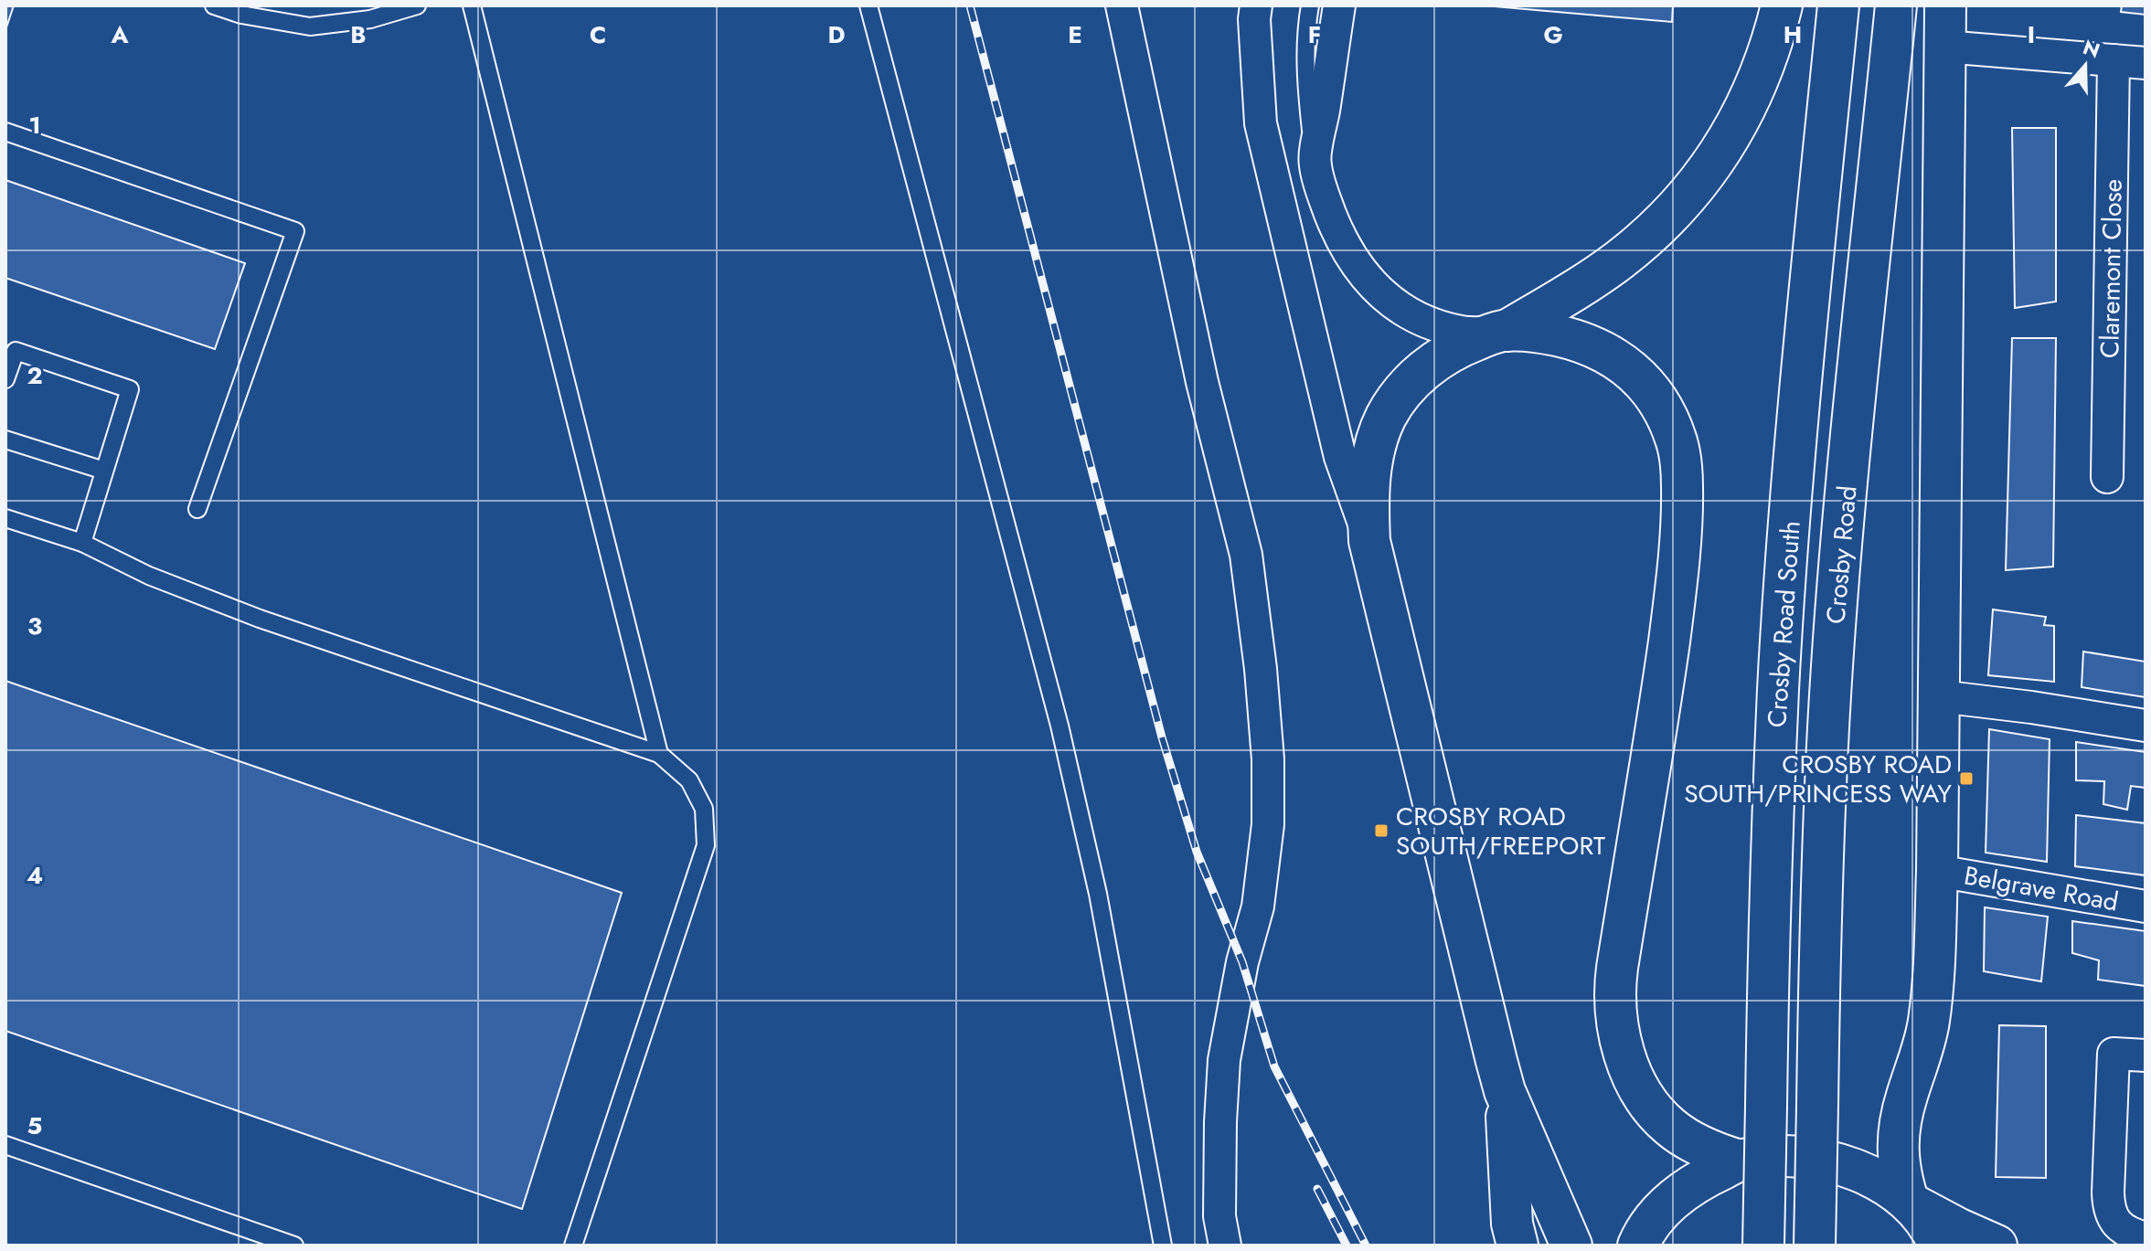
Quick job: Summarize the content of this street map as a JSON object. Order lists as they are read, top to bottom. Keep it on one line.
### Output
{"streets":{"highway":["Crosby Road","Crosby Road South"],"street":["Claremont Close","Belgrave Road"]},"places":{"transit":["CROSBY ROAD SOUTH/PRINCESS WAY","CROSBY ROAD SOUTH/FREEPORT"]},"north":"top","grid":{"columns":["A","B","C","D","E","F","G","H","I"],"rows":["1","2","3","4","5"]}}
